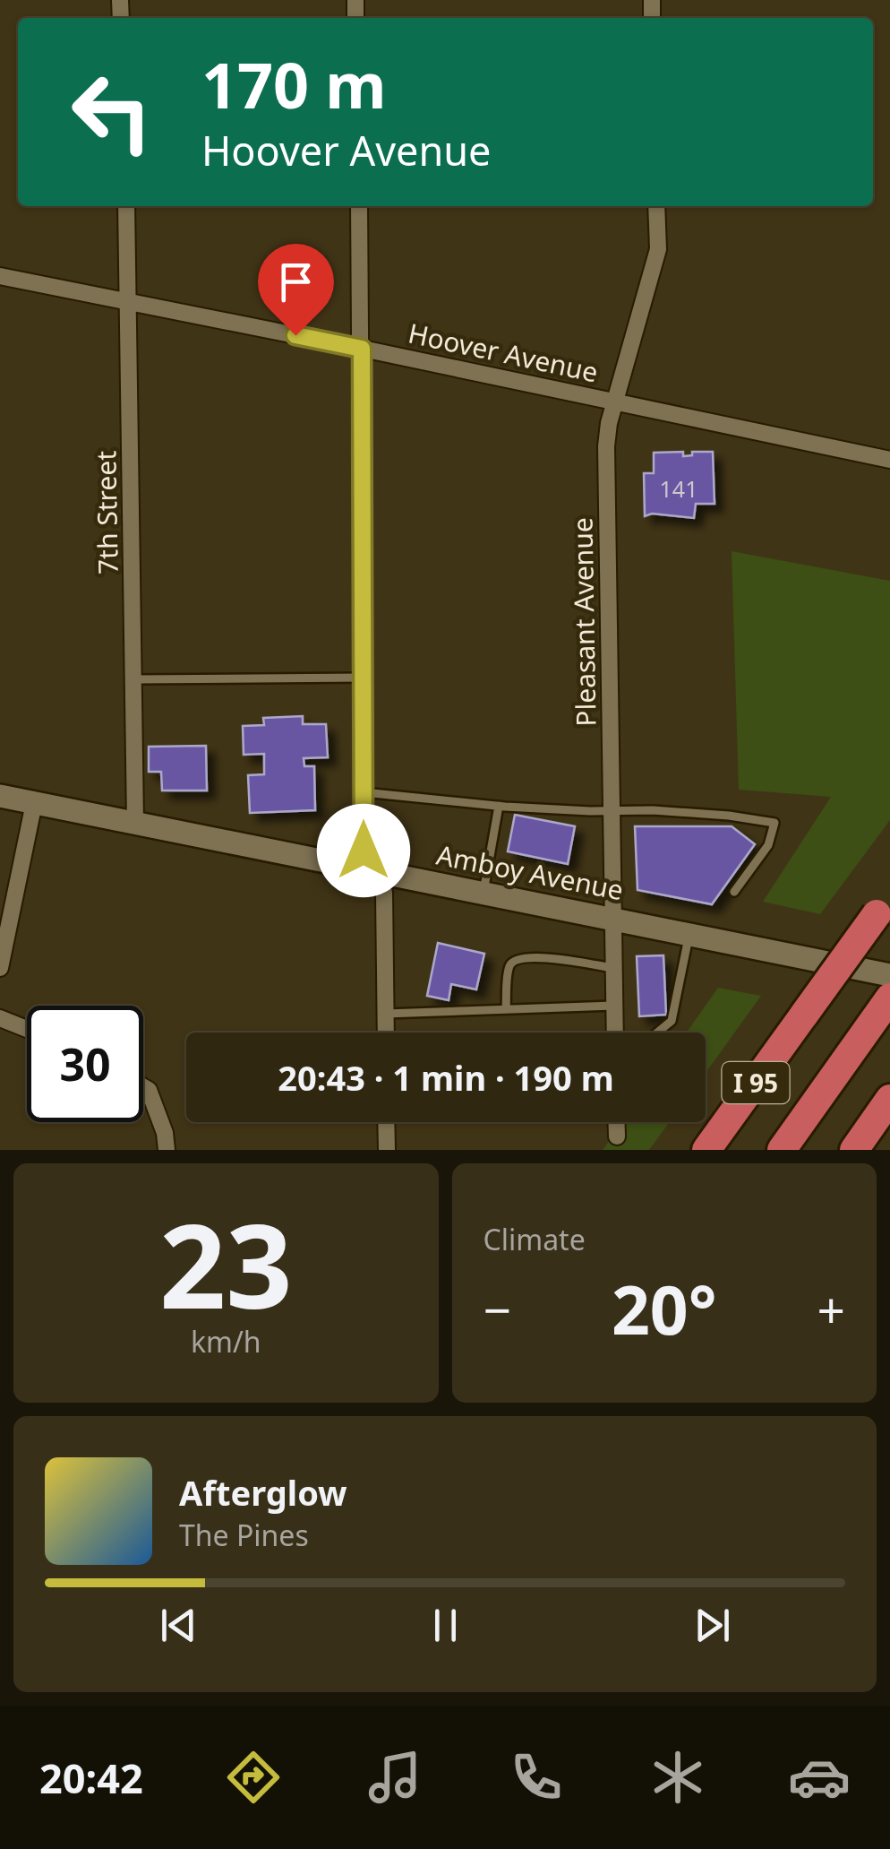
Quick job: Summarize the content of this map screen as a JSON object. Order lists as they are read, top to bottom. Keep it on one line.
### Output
{"streets":{"highway":["I 95"],"street":["Hoover Avenue","7th Street","Pleasant Avenue","Amboy Avenue"]},"crossings":[["Hoover Avenue","7th Street"],["Hoover Avenue","Pleasant Avenue"],["7th Street","Amboy Avenue"],["Pleasant Avenue","Amboy Avenue"]],"house_numbers":["141"],"page":{"turn":["170 m","Hoover Avenue"],"limit":"30","trip":"20:43 · 1 min · 190 m","tile":[["23","km/h"],"Climate"],"heat":["−","20°","+"],"song":["Afterglow","The Pines"],"tabs":"20:42"}}
